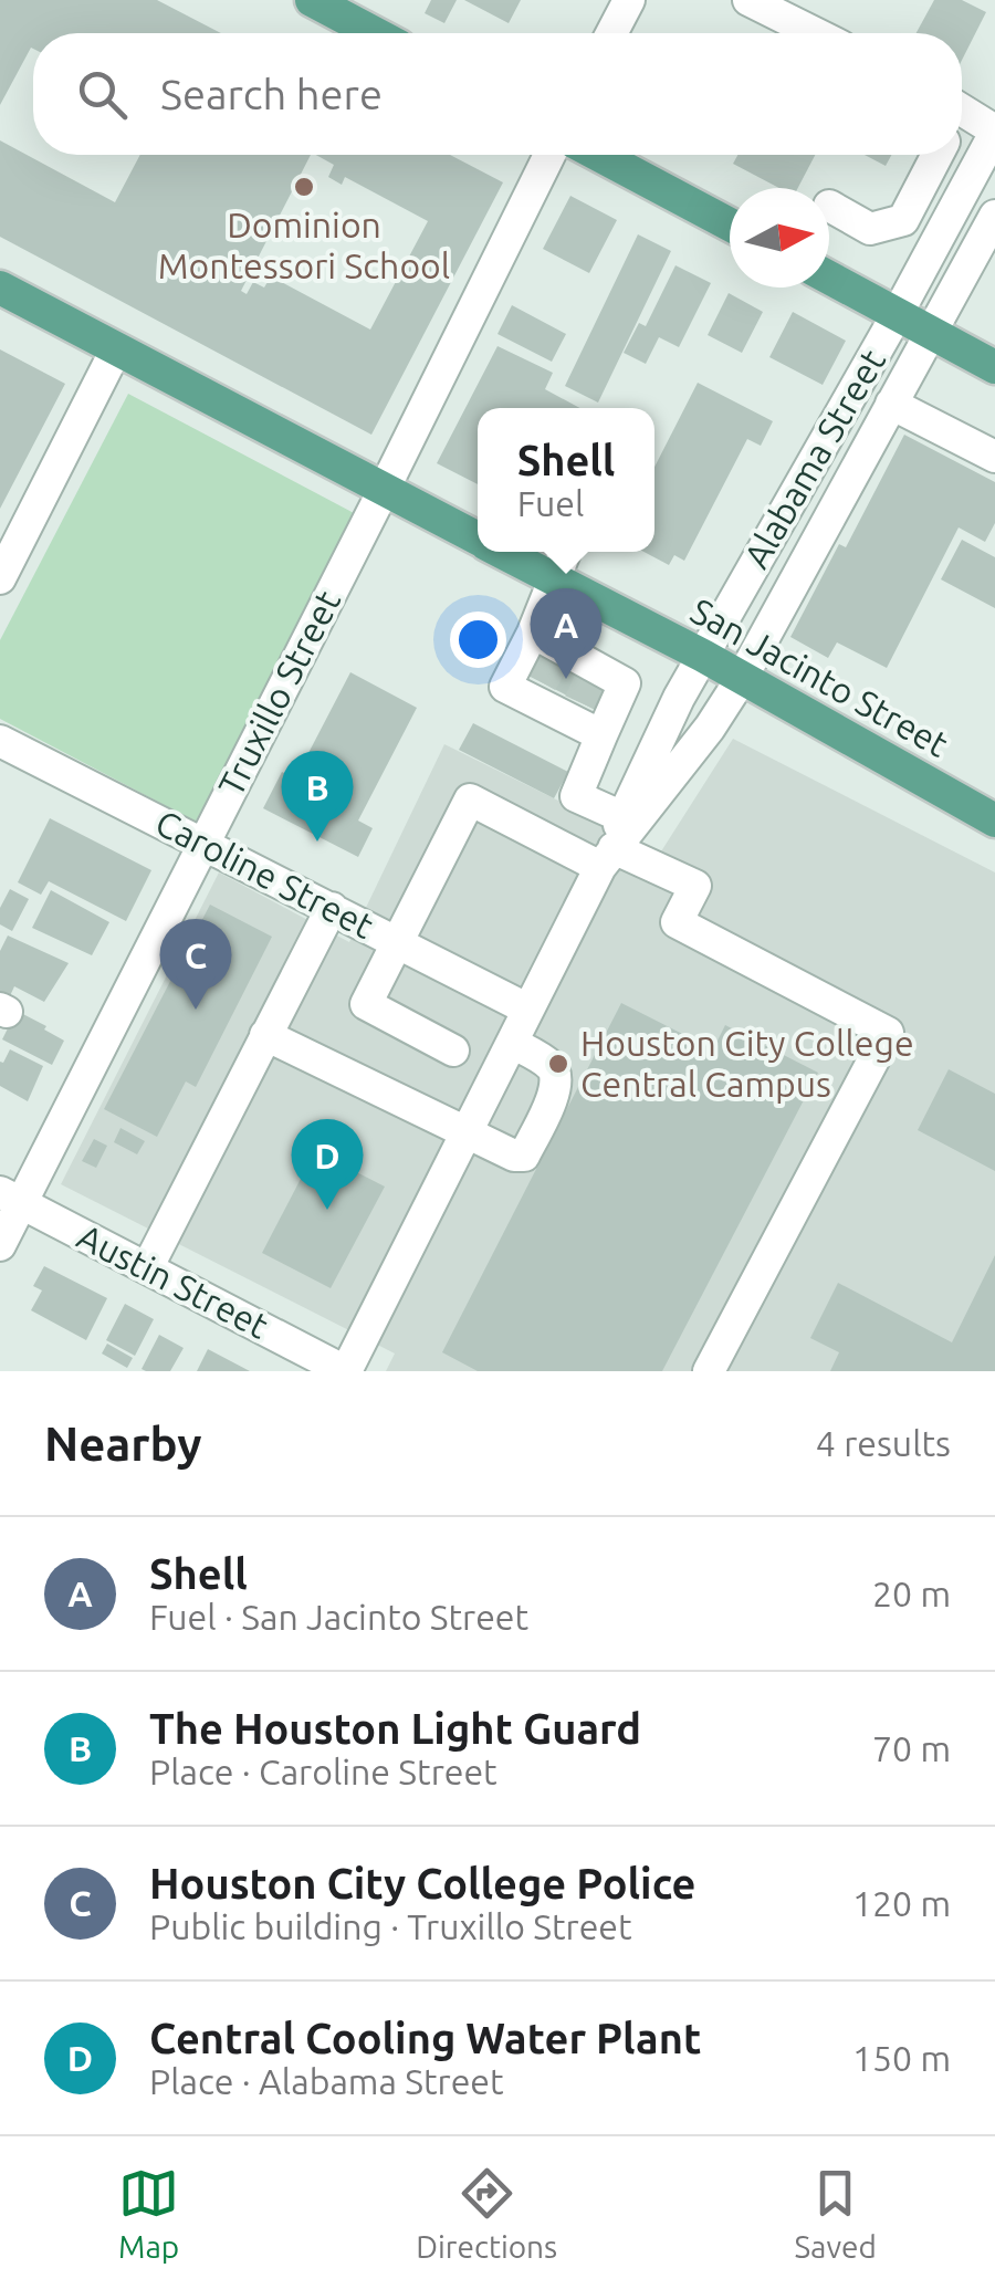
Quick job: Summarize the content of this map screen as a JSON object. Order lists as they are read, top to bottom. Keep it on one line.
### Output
{"streets":{"main road":["San Jacinto Street"],"street":["Alabama Street","Truxillo Street","Caroline Street","Austin Street"]},"crossings":[["Alabama Street","San Jacinto Street"],["Alabama Street","Caroline Street"],["Alabama Street","Austin Street"],["San Jacinto Street","Truxillo Street"],["Truxillo Street","Caroline Street"],["Truxillo Street","Austin Street"]],"places":["Dominion Montessori School","Houston City College Central Campus"],"north":"right","page":{"search":"Search here","popup":["Shell","Fuel"],"pins":["A","B","C","D"],"heading":["Nearby","4 results"],"list":[{"mark":"A","name":"Shell","note":"Fuel · San Jacinto Street","value":"20 m"},{"mark":"B","name":"The Houston Light Guard","note":"Place · Caroline Street","value":"70 m"},{"mark":"C","name":"Houston City College Police","note":"Public building · Truxillo Street","value":"120 m"},{"mark":"D","name":"Central Cooling Water Plant","note":"Place · Alabama Street","value":"150 m"}],"nav":["Map","Directions","Saved"]}}
